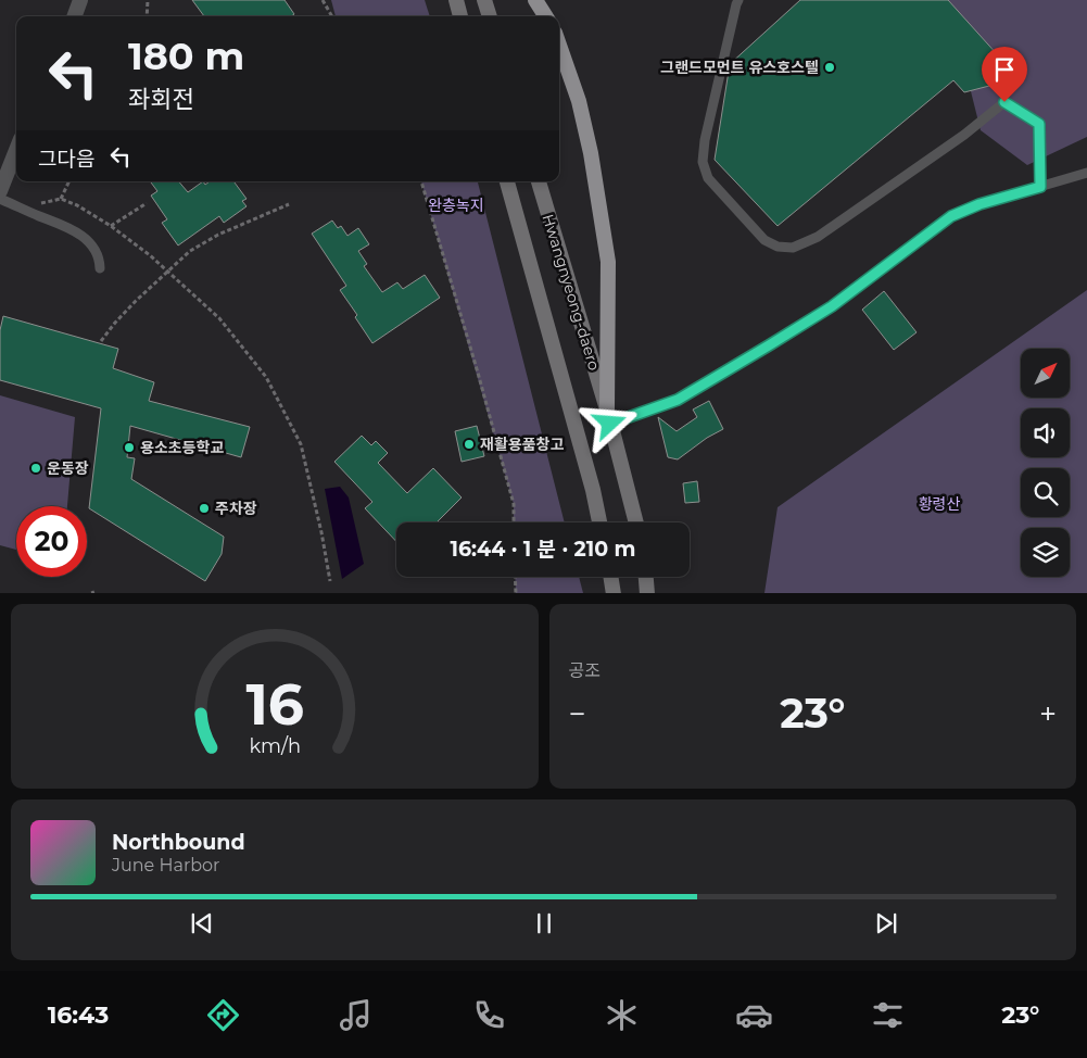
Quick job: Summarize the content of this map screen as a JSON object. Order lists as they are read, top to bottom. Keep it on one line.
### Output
{"streets":{"main road":["Hwangnyeong-daero"]},"parks":["완층녹지","황령산"],"places":["그랜드모먼트 유스호스텔","재활용품창고","용소초등학교","운동장","주차장"],"north":"top right","page":{"turn":["180 m","좌회전"],"then":"그다음","limit":"20","trip":"16:44 · 1 분 · 210 m","tile":"공조","heat":["−","23°","+"],"song":["Northbound","June Harbor"],"tabs":["16:43","23°"],"gauge":["16","km/h"]}}
